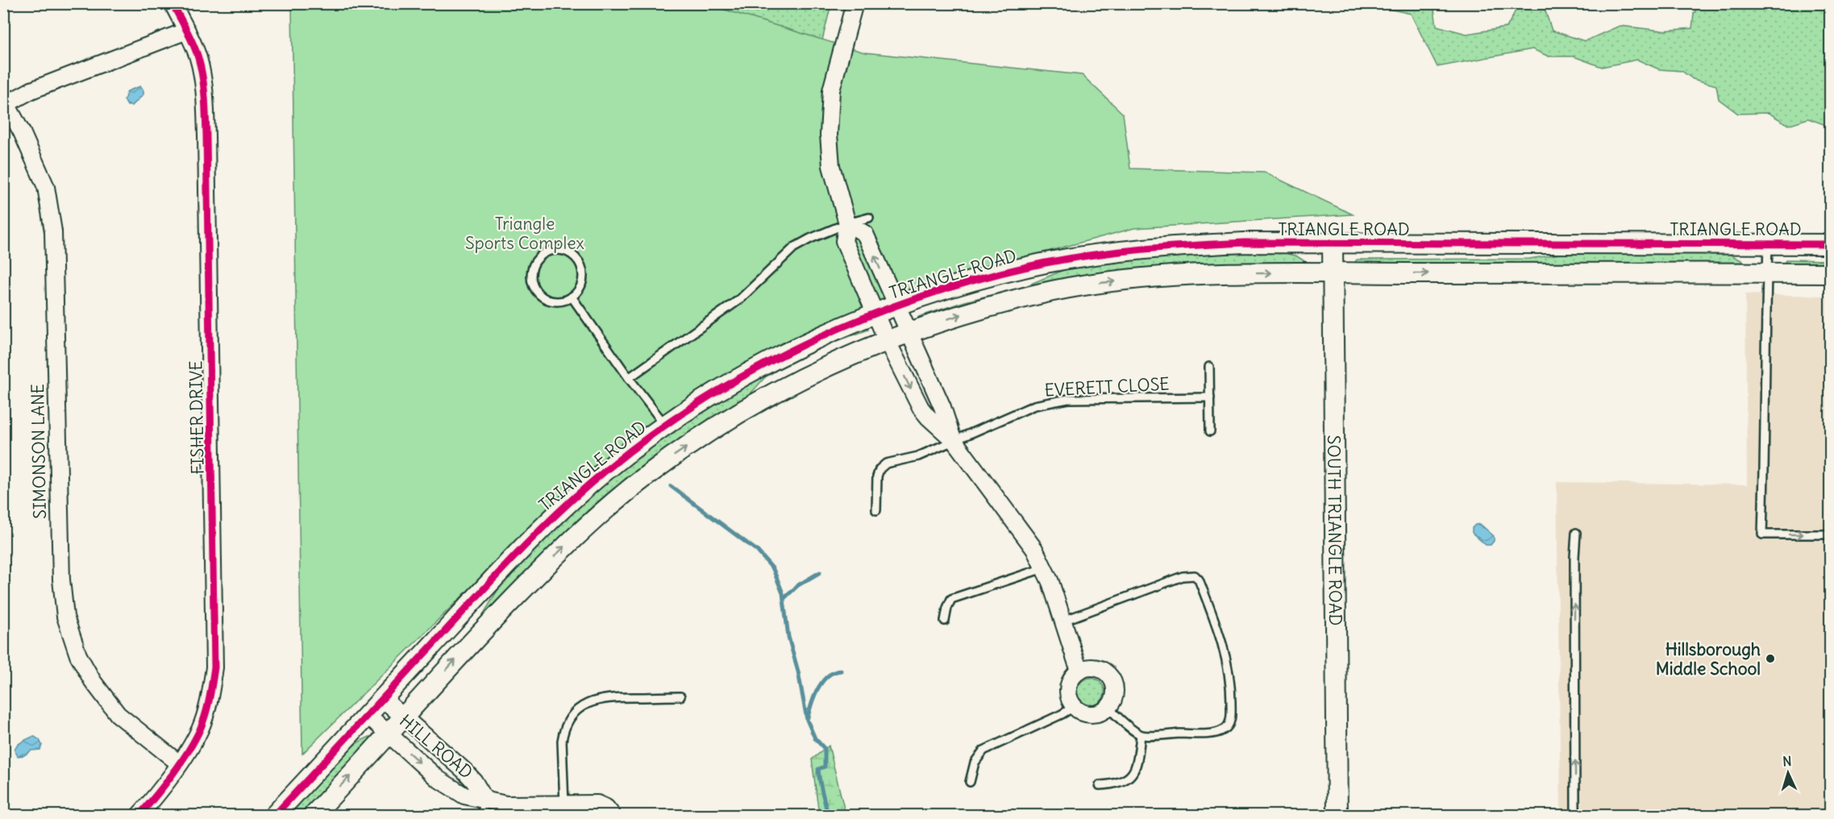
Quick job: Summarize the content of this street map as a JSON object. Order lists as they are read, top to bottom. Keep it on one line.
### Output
{"streets":{"street":["TRIANGLE ROAD","FISHER DRIVE","SIMONSON LANE","SOUTH TRIANGLE ROAD","HILL ROAD"],"lane":["EVERETT CLOSE"]},"crossings":[["TRIANGLE ROAD","SOUTH TRIANGLE ROAD"],["TRIANGLE ROAD","HILL ROAD"],["FISHER DRIVE","SIMONSON LANE"]],"parks":["Triangle Sports Complex"],"places":["Hillsborough Middle School"],"north":"top"}
